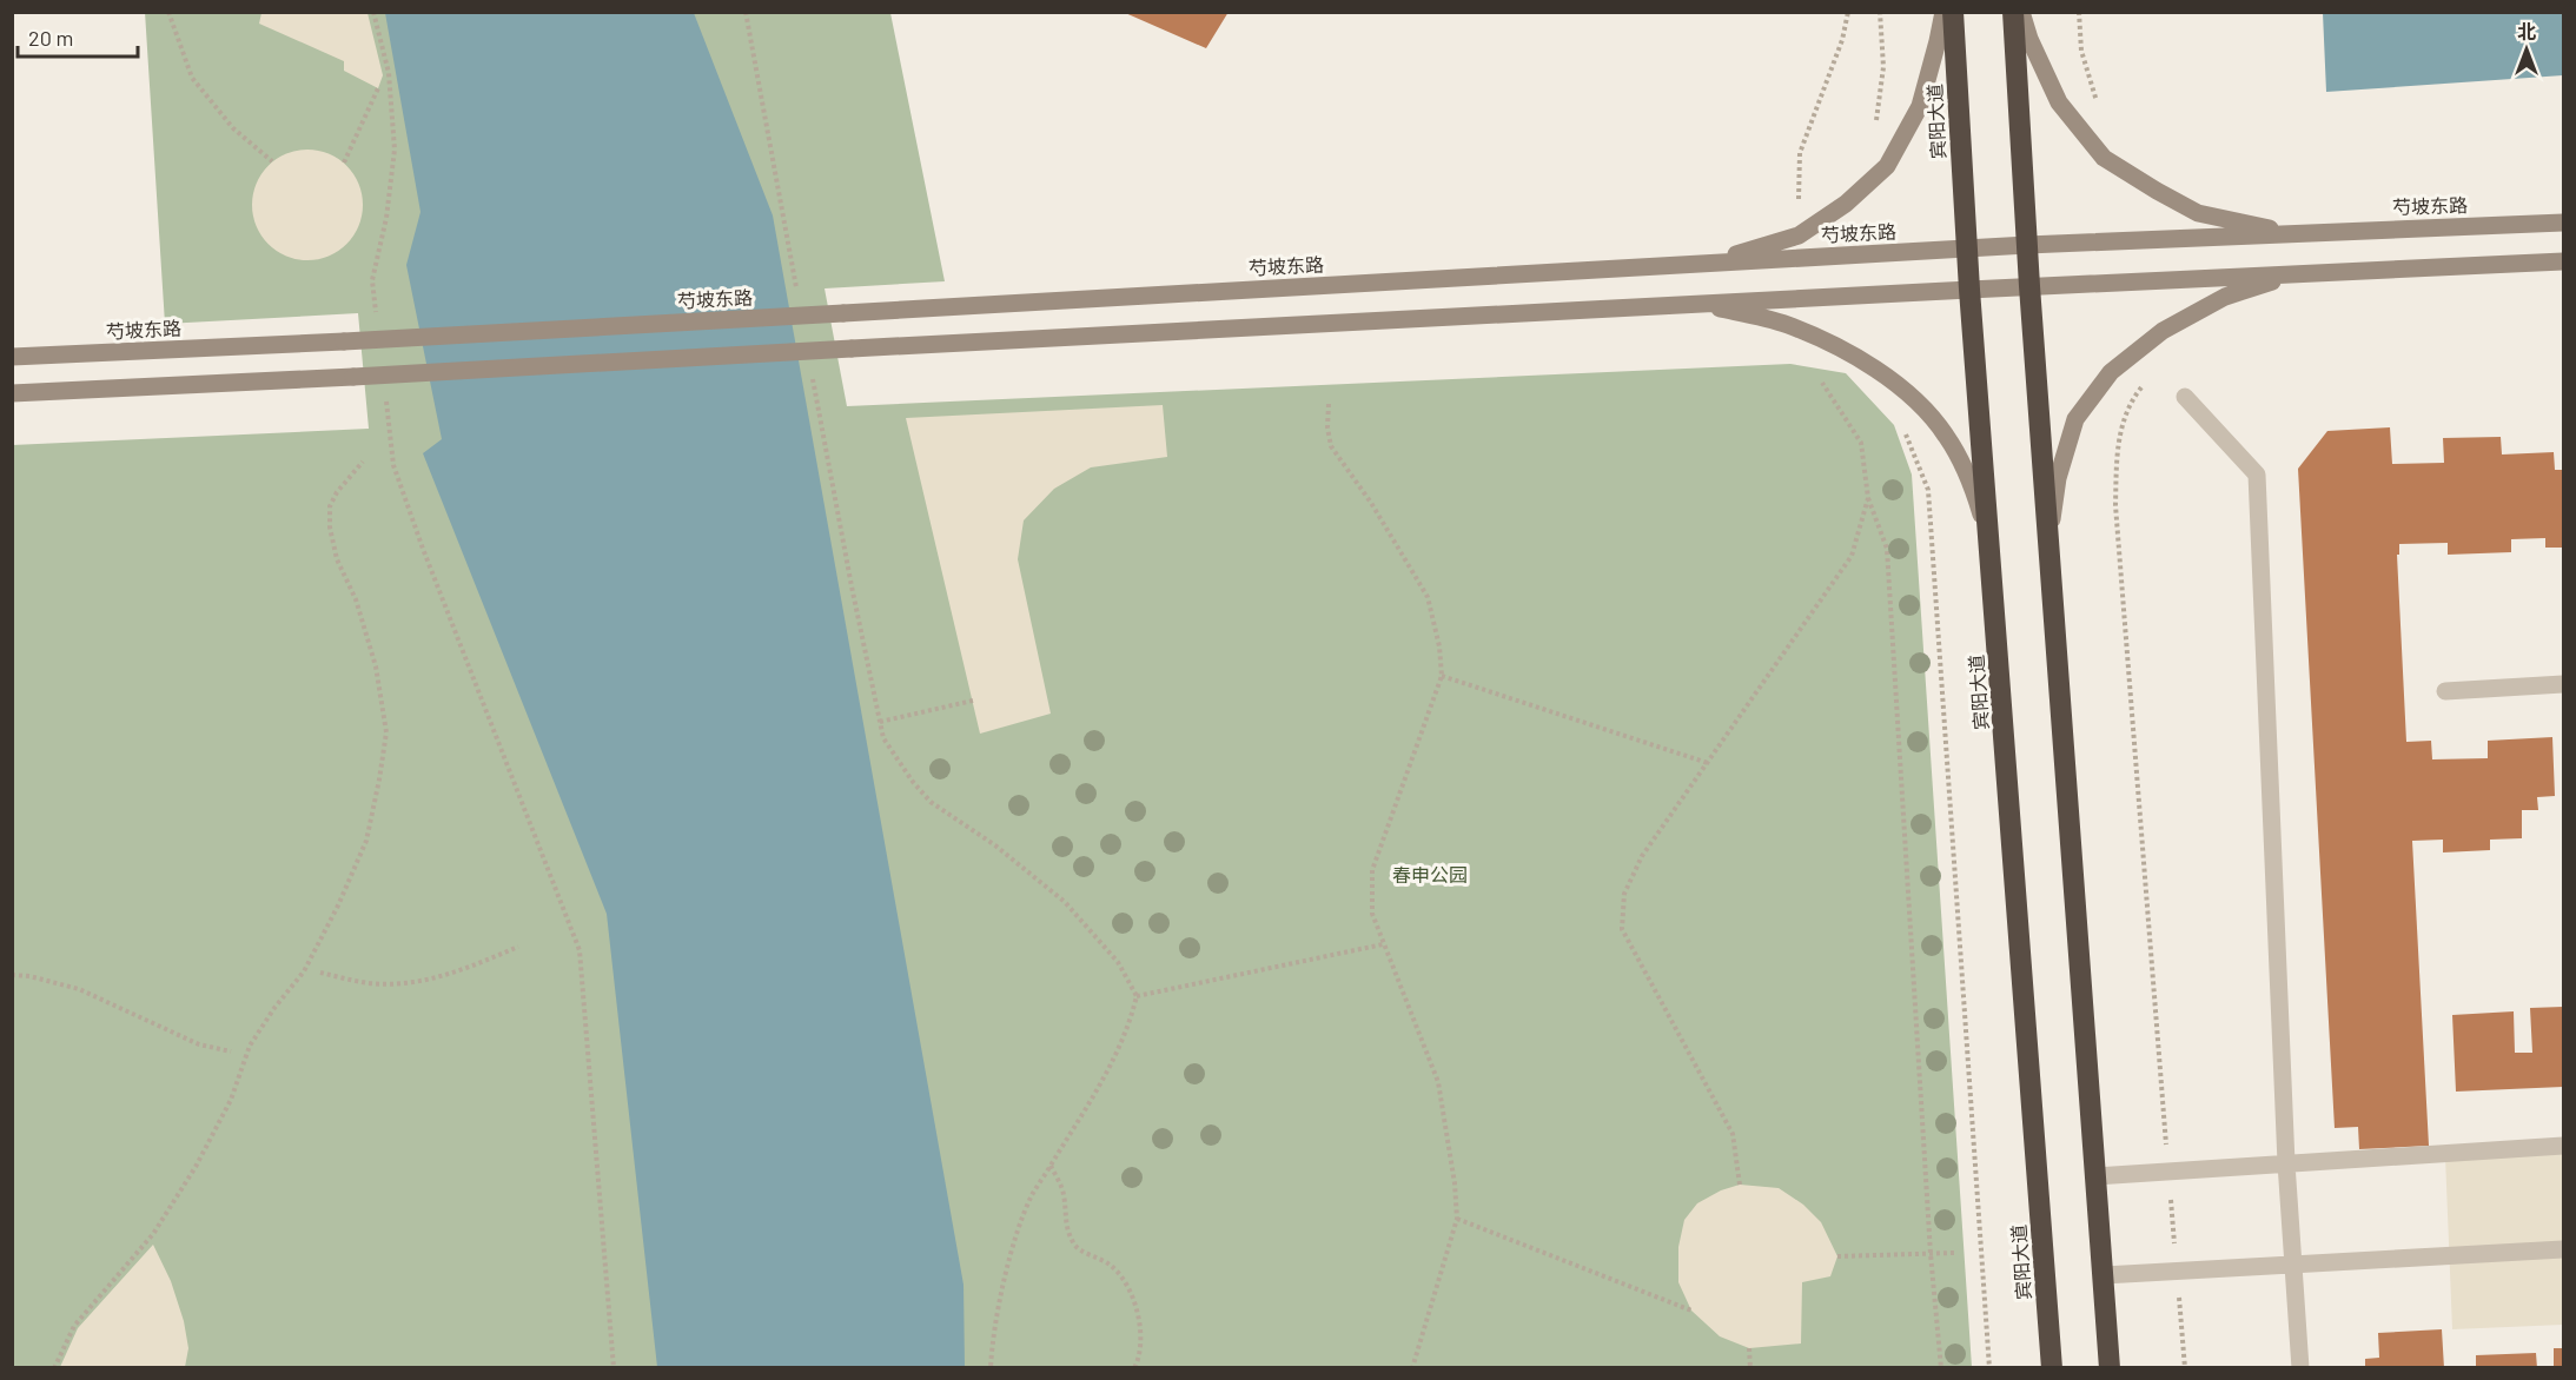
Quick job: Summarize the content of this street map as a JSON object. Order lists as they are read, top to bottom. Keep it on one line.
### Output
{"streets":{"highway":["宾阳大道"],"street":["芍坡东路"]},"crossings":[["宾阳大道","芍坡东路"]],"parks":["春申公园"],"scale_bar":"20 m","north":"top"}
